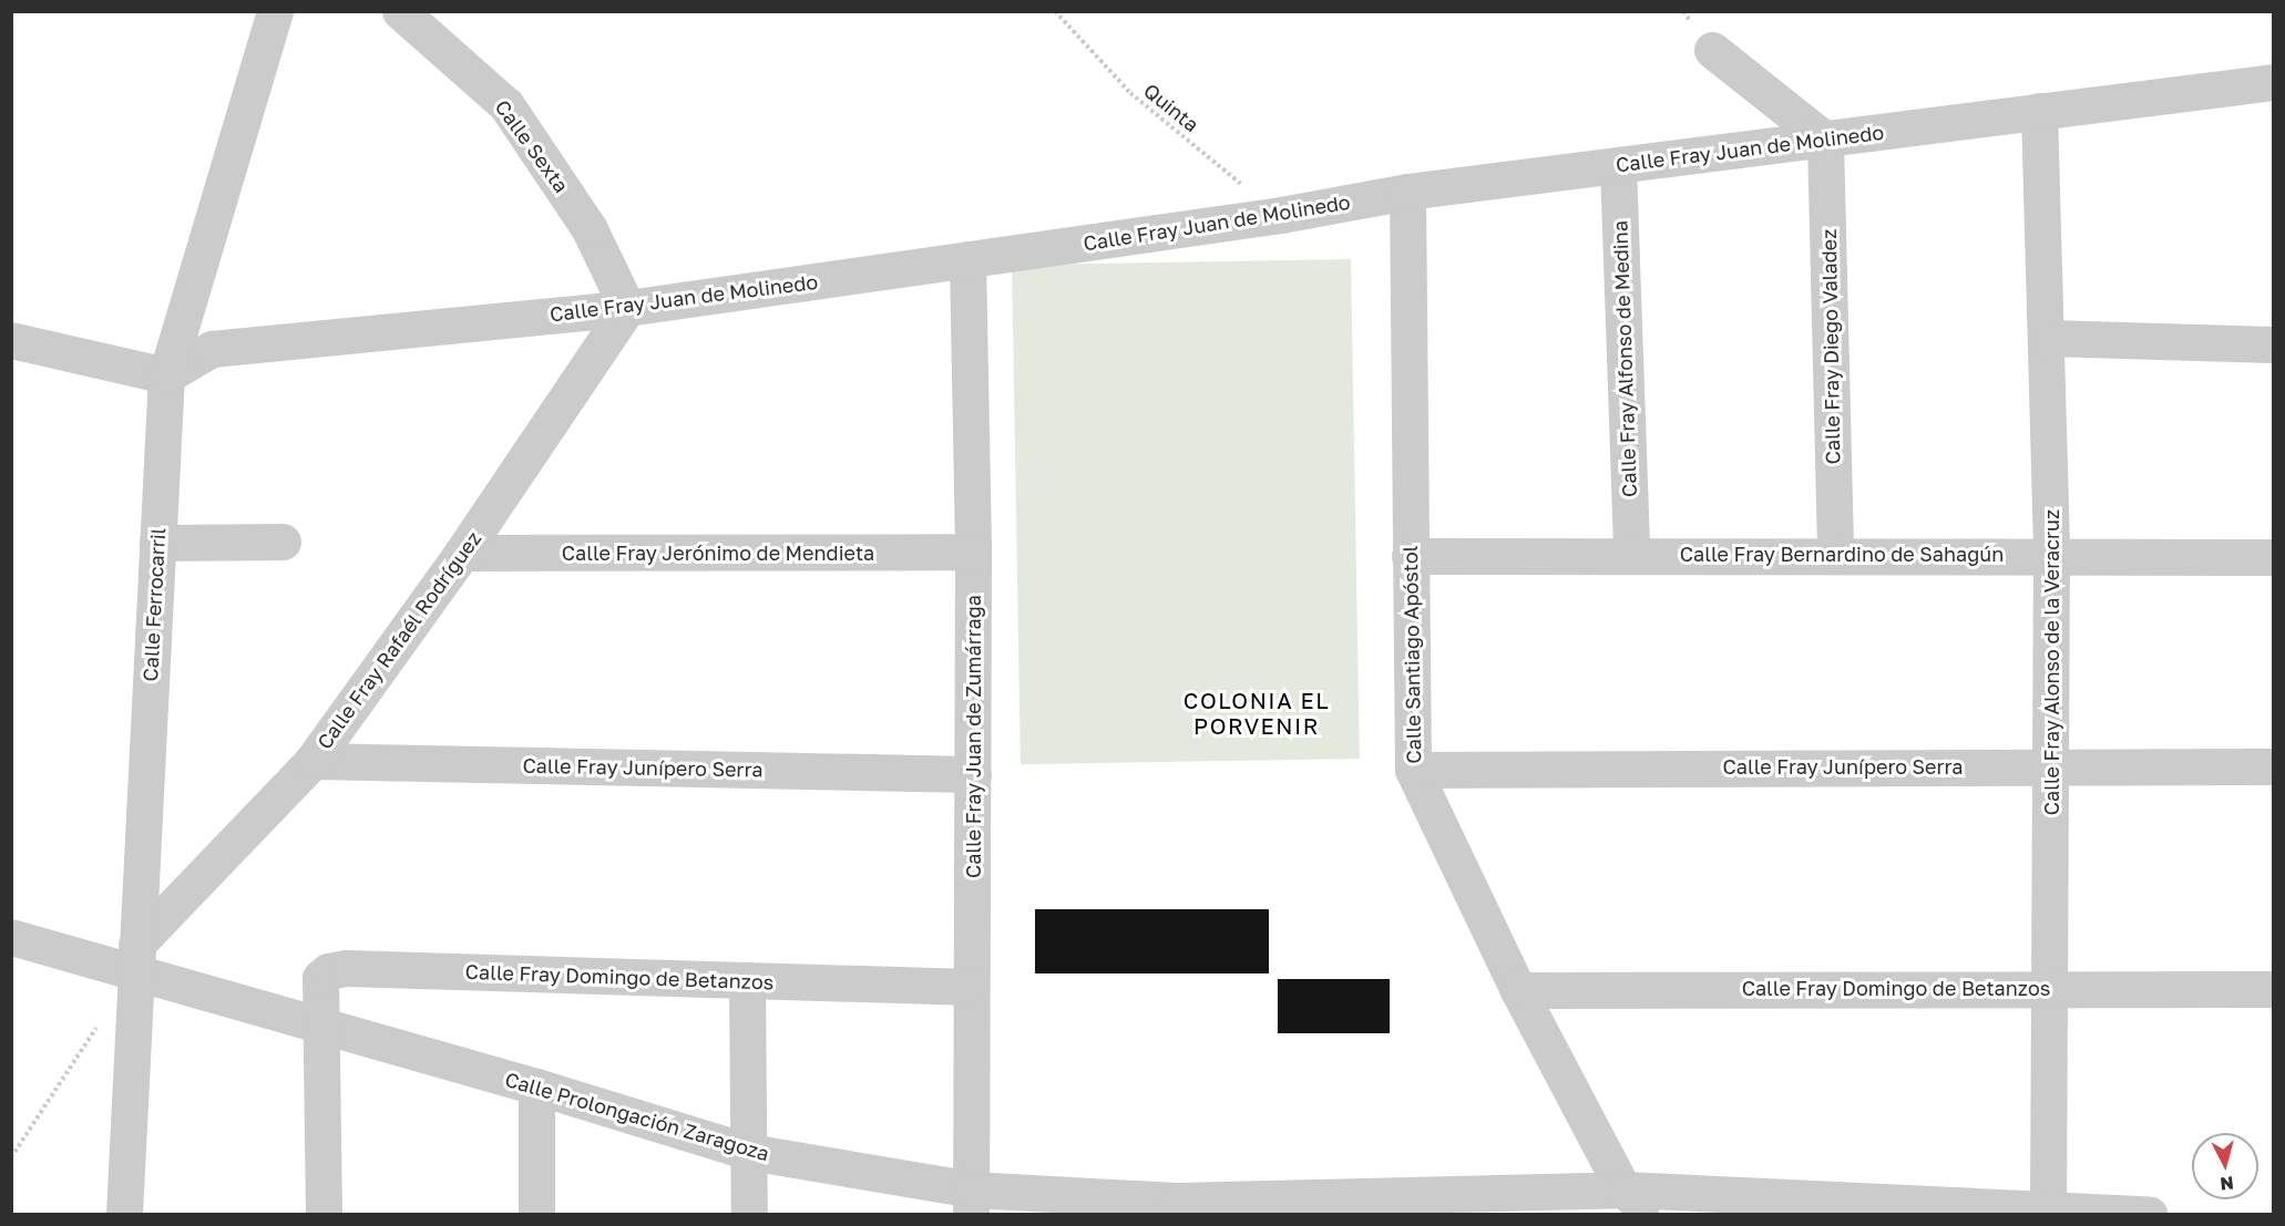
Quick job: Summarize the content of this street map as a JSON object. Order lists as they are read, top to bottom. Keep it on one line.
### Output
{"streets":{"street":["Calle Sexta","Calle Fray Juan de Molinedo","Calle Fray Diego Valadez","Calle Fray Alfonso de Medina","Calle Fray Jerónimo de Mendieta","Calle Fray Bernardino de Sahagún","Calle Ferrocarril","Calle Fray Rafaél Rodríguez","Calle Santiago Apóstol","Calle Fray Alonso de la Veracruz","Calle Fray Juan de Zumárraga","Calle Fray Junípero Serra","Calle Fray Domingo de Betanzos","Calle Prolongación Zaragoza"],"path":["Quinta"]},"crossings":[["Quinta","Calle Fray Juan de Molinedo"],["Calle Sexta","Calle Fray Juan de Molinedo"],["Calle Sexta","Calle Fray Rafaél Rodríguez"],["Calle Fray Juan de Molinedo","Calle Fray Diego Valadez"],["Calle Fray Juan de Molinedo","Calle Fray Alfonso de Medina"],["Calle Fray Juan de Molinedo","Calle Ferrocarril"],["Calle Fray Juan de Molinedo","Calle Fray Rafaél Rodríguez"],["Calle Fray Juan de Molinedo","Calle Santiago Apóstol"],["Calle Fray Juan de Molinedo","Calle Fray Alonso de la Veracruz"],["Calle Fray Juan de Molinedo","Calle Fray Juan de Zumárraga"],["Calle Fray Diego Valadez","Calle Fray Bernardino de Sahagún"],["Calle Fray Alfonso de Medina","Calle Fray Bernardino de Sahagún"],["Calle Fray Jerónimo de Mendieta","Calle Fray Rafaél Rodríguez"],["Calle Fray Jerónimo de Mendieta","Calle Fray Juan de Zumárraga"],["Calle Fray Bernardino de Sahagún","Calle Santiago Apóstol"],["Calle Fray Bernardino de Sahagún","Calle Fray Alonso de la Veracruz"],["Calle Ferrocarril","Calle Fray Rafaél Rodríguez"],["Calle Ferrocarril","Calle Prolongación Zaragoza"],["Calle Fray Rafaél Rodríguez","Calle Fray Junípero Serra"],["Calle Fray Rafaél Rodríguez","Calle Prolongación Zaragoza"],["Calle Santiago Apóstol","Calle Fray Junípero Serra"],["Calle Santiago Apóstol","Calle Fray Domingo de Betanzos"],["Calle Santiago Apóstol","Calle Prolongación Zaragoza"],["Calle Fray Alonso de la Veracruz","Calle Fray Junípero Serra"],["Calle Fray Alonso de la Veracruz","Calle Fray Domingo de Betanzos"],["Calle Fray Alonso de la Veracruz","Calle Prolongación Zaragoza"],["Calle Fray Juan de Zumárraga","Calle Fray Junípero Serra"],["Calle Fray Juan de Zumárraga","Calle Fray Domingo de Betanzos"],["Calle Fray Juan de Zumárraga","Calle Prolongación Zaragoza"],["Calle Fray Domingo de Betanzos","Calle Prolongación Zaragoza"]],"districts":["COLONIA EL PORVENIR"],"north":"bottom"}
